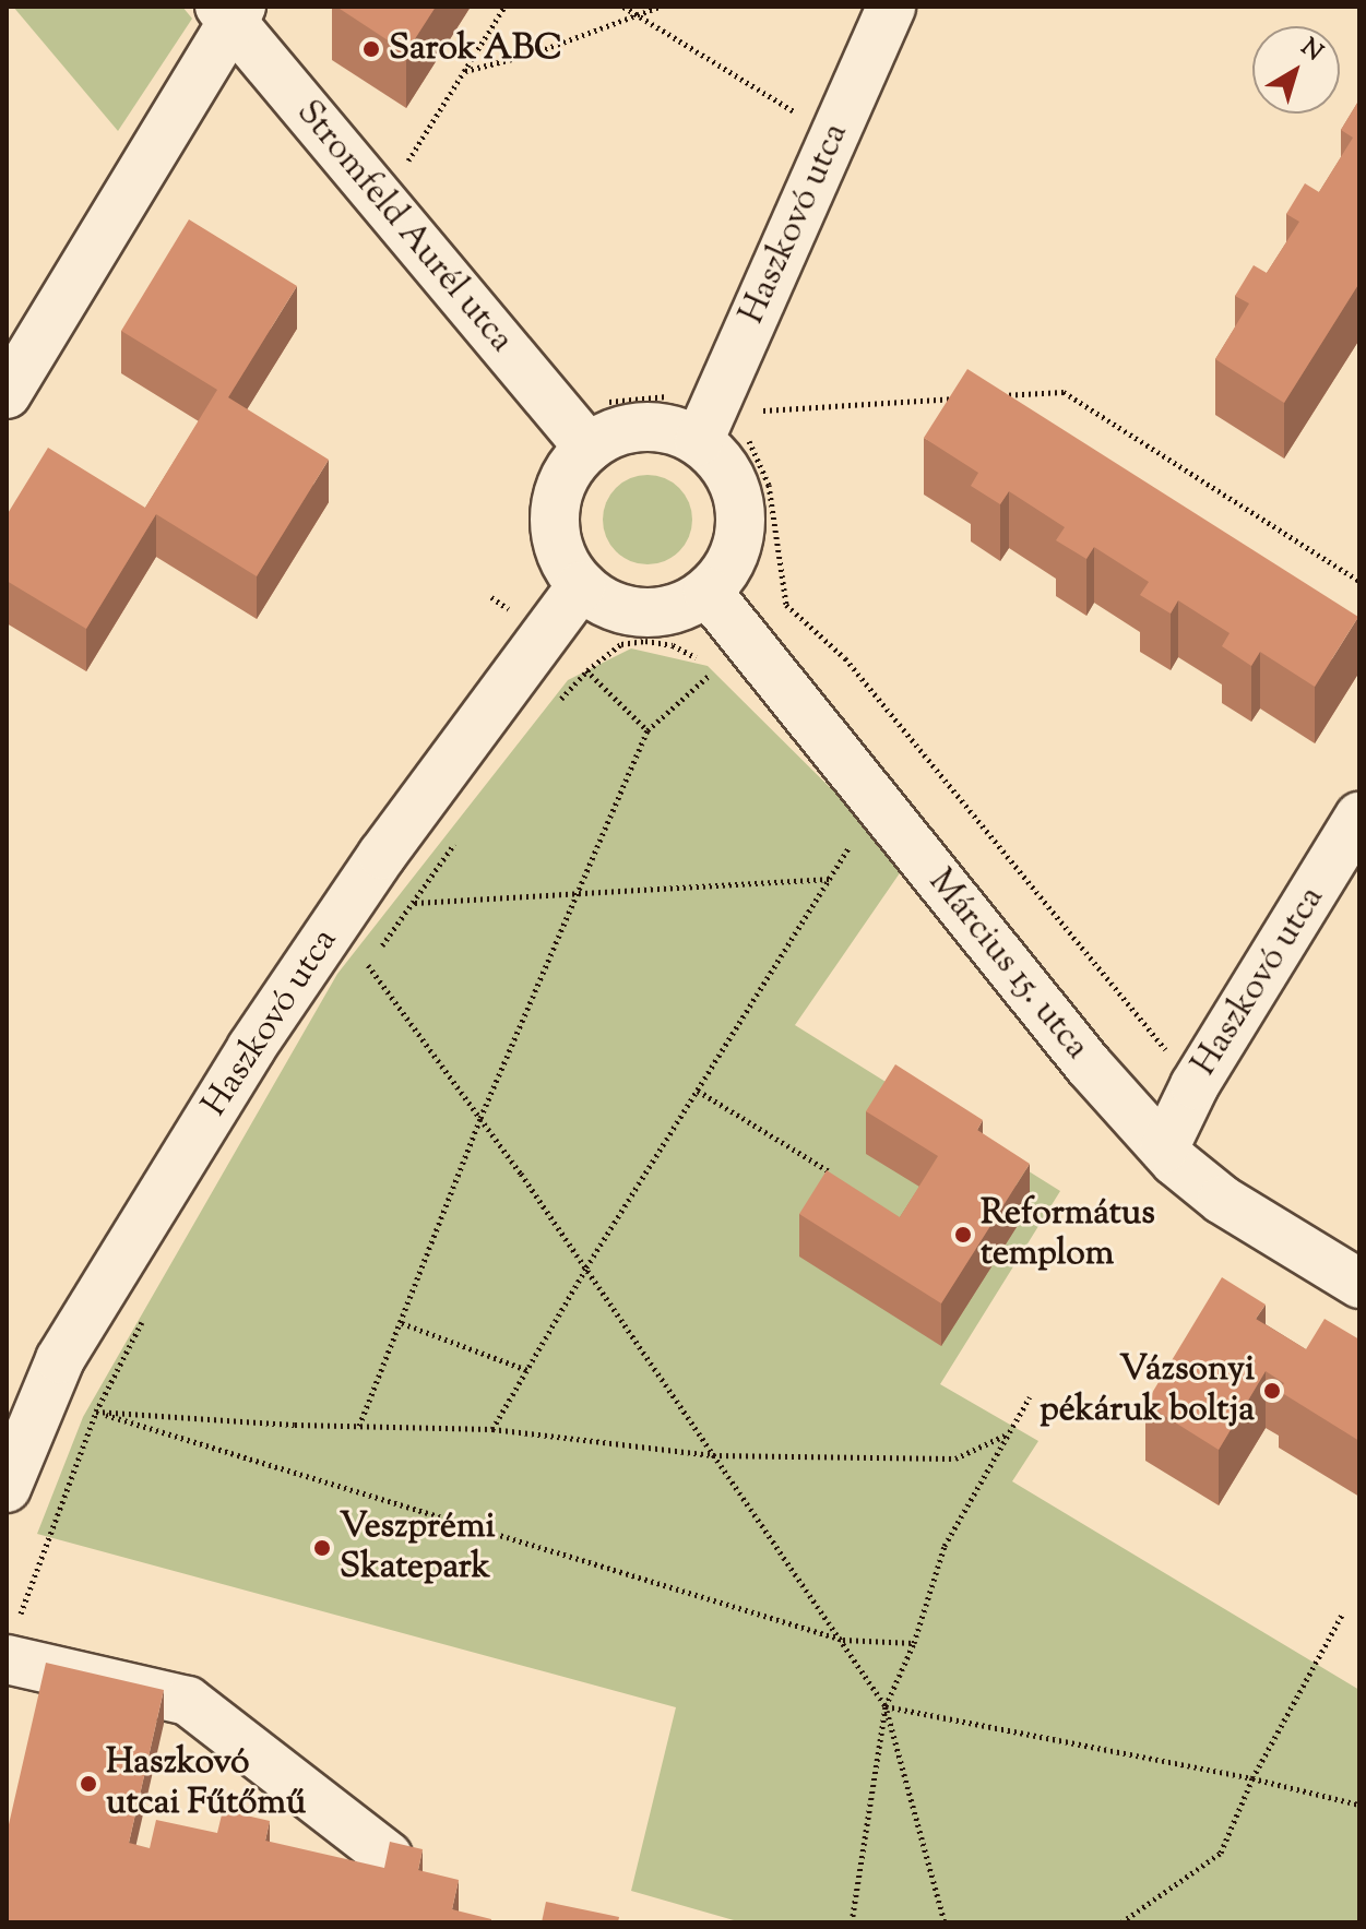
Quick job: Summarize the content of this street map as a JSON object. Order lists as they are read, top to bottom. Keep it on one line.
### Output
{"streets":{"street":["Haszkovó utca","Stromfeld Aurél utca","Március 15. utca"]},"crossings":[["Haszkovó utca","Stromfeld Aurél utca"],["Haszkovó utca","Március 15. utca"],["Stromfeld Aurél utca","Március 15. utca"]],"places":["Sarok ABC","Református templom","Vázsonyi pékáruk boltja","Veszprémi Skatepark","Haszkovó utcai Fűtőmű"],"north":"top right"}
